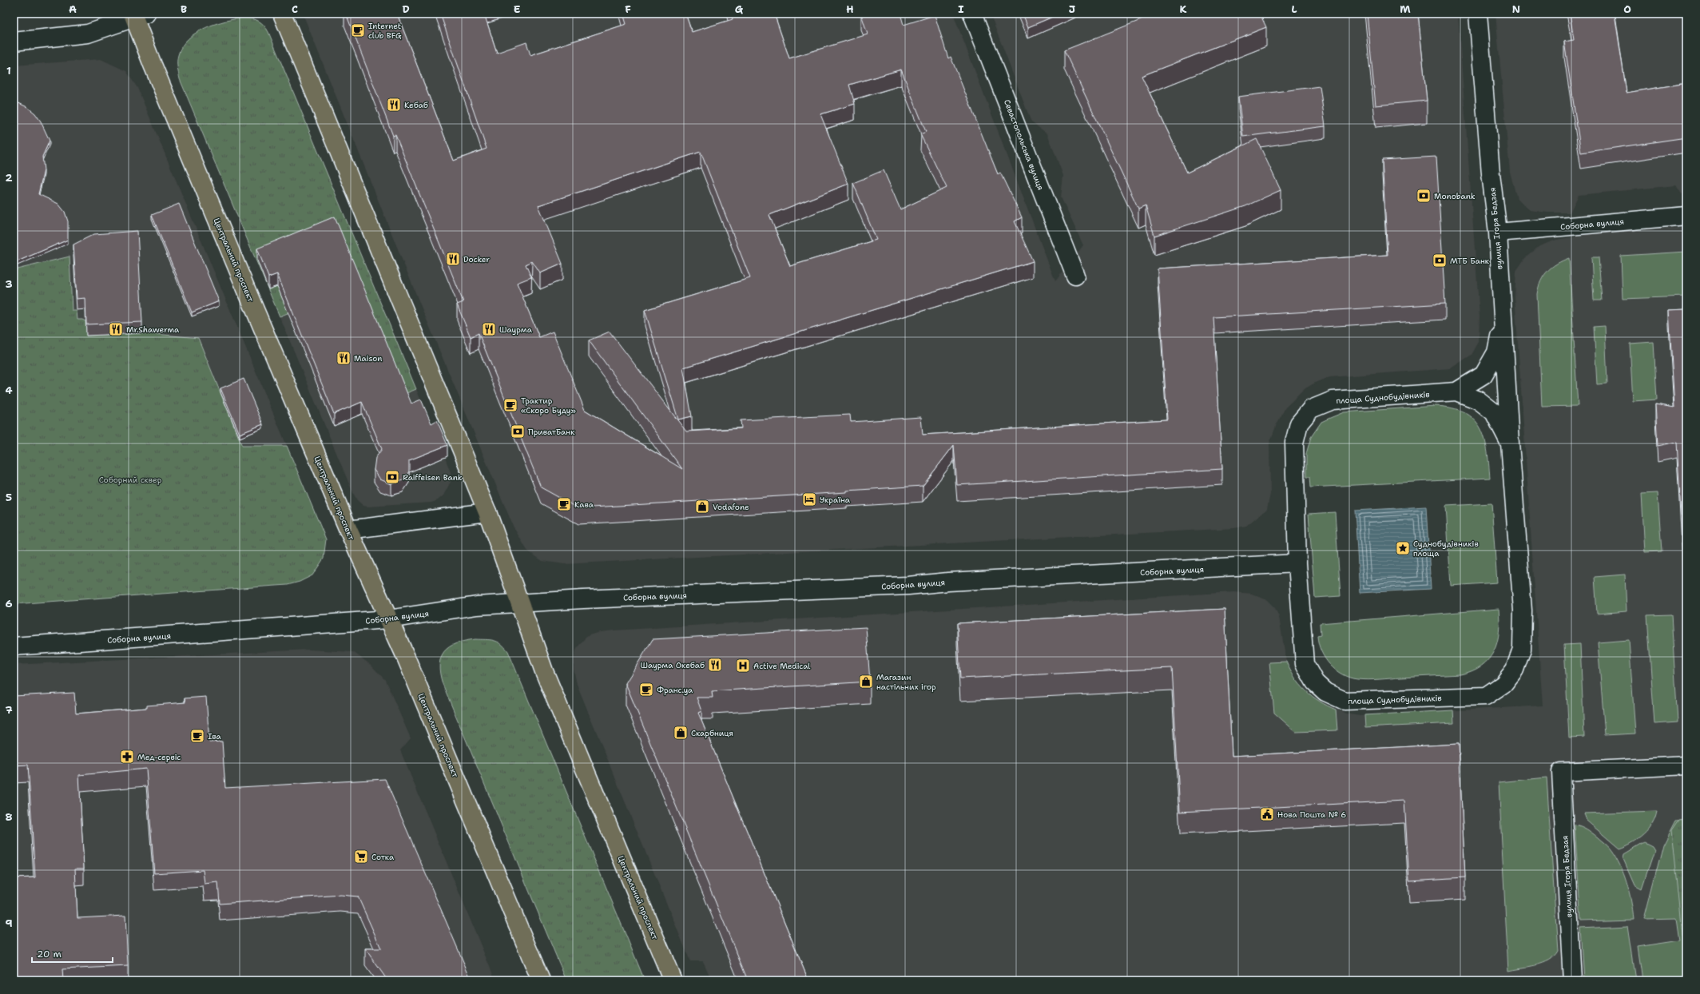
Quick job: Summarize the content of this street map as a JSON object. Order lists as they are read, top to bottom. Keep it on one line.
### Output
{"streets":{"main road":["Центральний проспект"],"street":["Севастопольська вулиця","Соборна вулиця","вулиця Ігоря Бедзая","площа Суднобудівників"]},"crossings":[["Соборна вулиця","вулиця Ігоря Бедзая"],["Соборна вулиця","Центральний проспект"],["Соборна вулиця","площа Суднобудівників"],["вулиця Ігоря Бедзая","площа Суднобудівників"]],"parks":["Соборний сквер"],"places":{"cafe":["Internet club BFG","Трактир «Скоро Буду»","Кава","Франс.уа","Іва"],"restaurant":["Кебаб","Docker","Mr.Shawerma","Шаурма","Maison","Шаурма Окебаб"],"bank":["Monobank","МТБ Банк","ПриватБанк","Raiffeisen Bank"],"hotel":["Україна"],"shop":["Vodafone","Магазин настільних ігор","Скарбниця"],"place":["Суднобудівників площа"],"hospital":["Active Medical"],"pharmacy":["Мед-сервіс"],"public building":["Нова Пошта № 6"],"supermarket":["Сотка"]},"scale_bar":"20 m","grid":{"columns":["A","B","C","D","E","F","G","H","I","J","K","L","M","N","O"],"rows":["1","2","3","4","5","6","7","8","9"]}}
